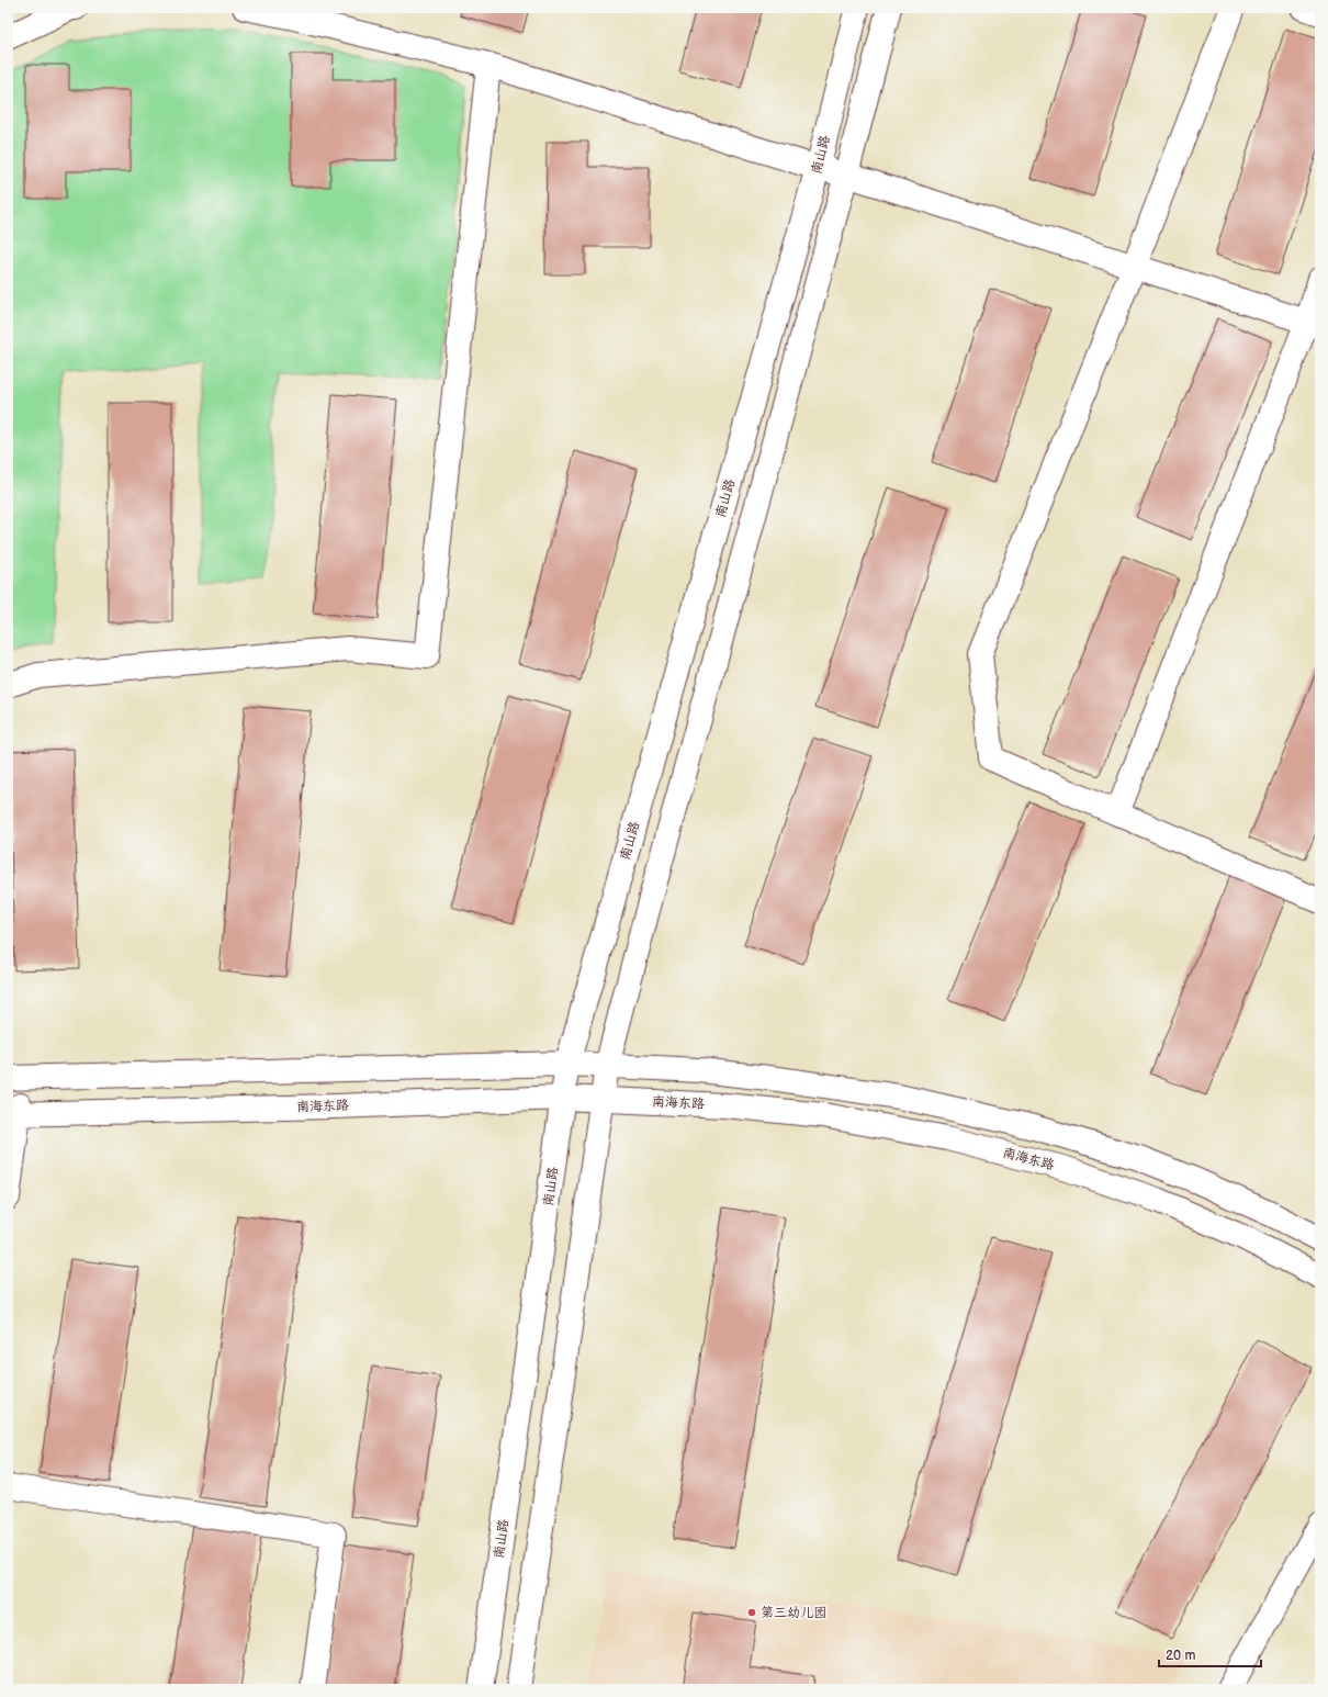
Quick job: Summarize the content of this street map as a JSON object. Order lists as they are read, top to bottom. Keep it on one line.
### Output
{"streets":{"street":["南山路","南海东路"]},"crossings":[["南山路","南海东路"]],"places":["第三幼儿园"],"scale_bar":"20 m"}
